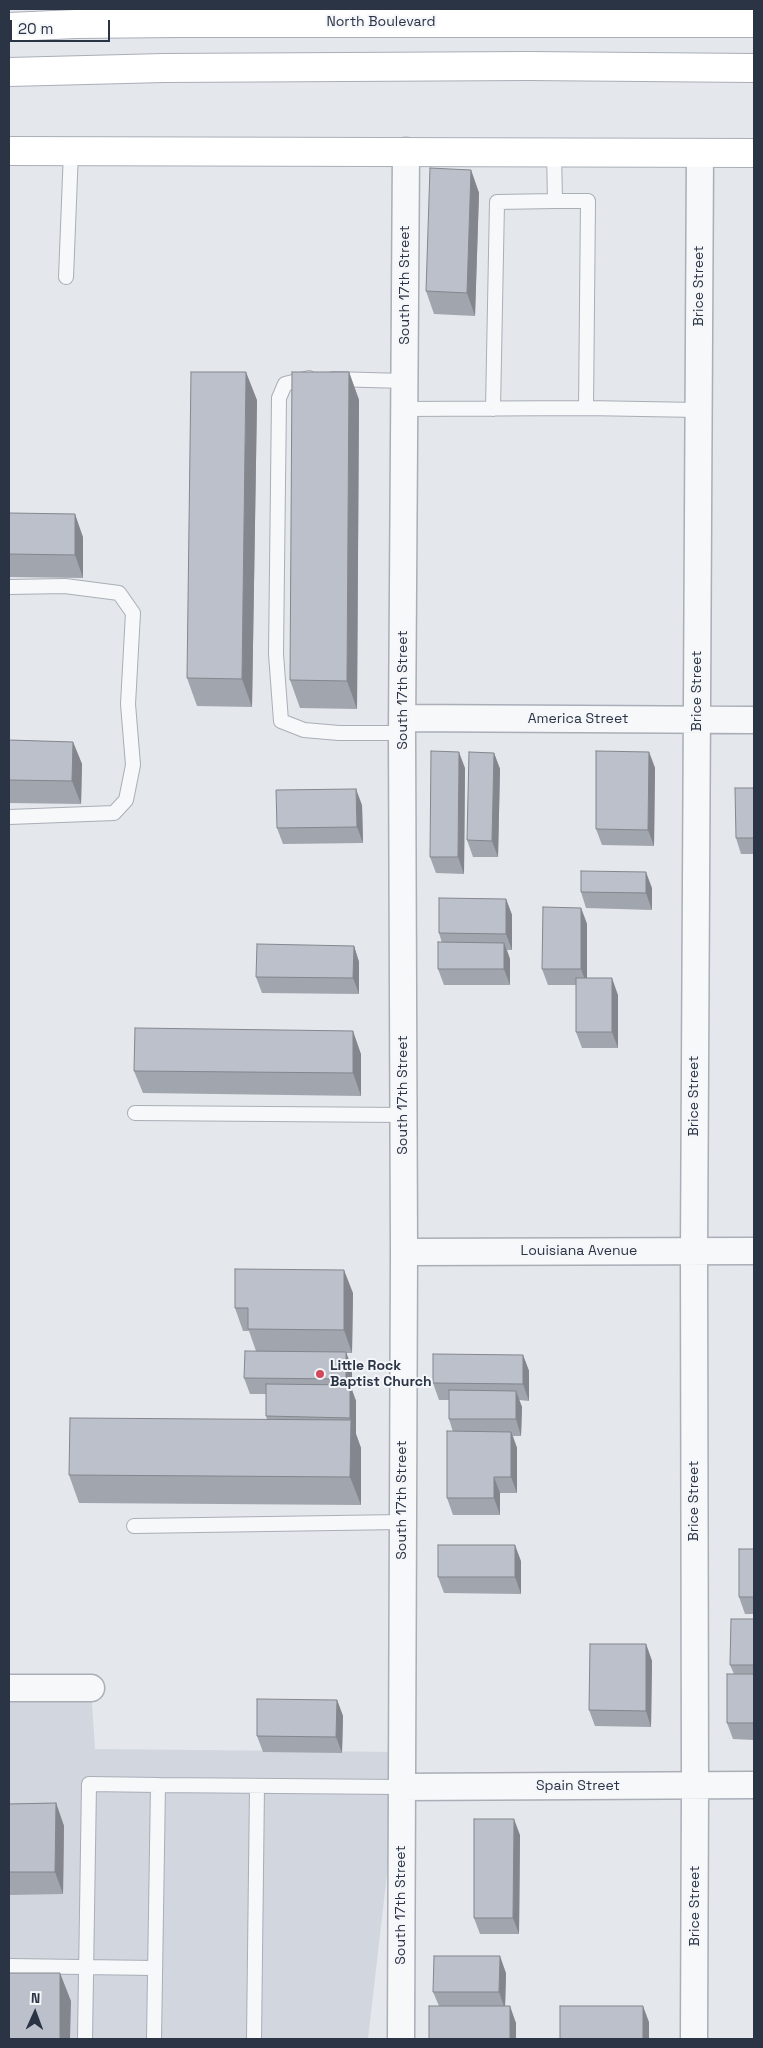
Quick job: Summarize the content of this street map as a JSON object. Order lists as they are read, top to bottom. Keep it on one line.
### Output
{"streets":{"street":["North Boulevard","South 17th Street","Brice Street","America Street","Louisiana Avenue","Spain Street"]},"crossings":[["South 17th Street","America Street"],["South 17th Street","Louisiana Avenue"],["South 17th Street","Spain Street"],["Brice Street","America Street"],["Brice Street","Louisiana Avenue"],["Brice Street","Spain Street"]],"places":["Little Rock Baptist Church"],"scale_bar":"20 m","north":"top"}
